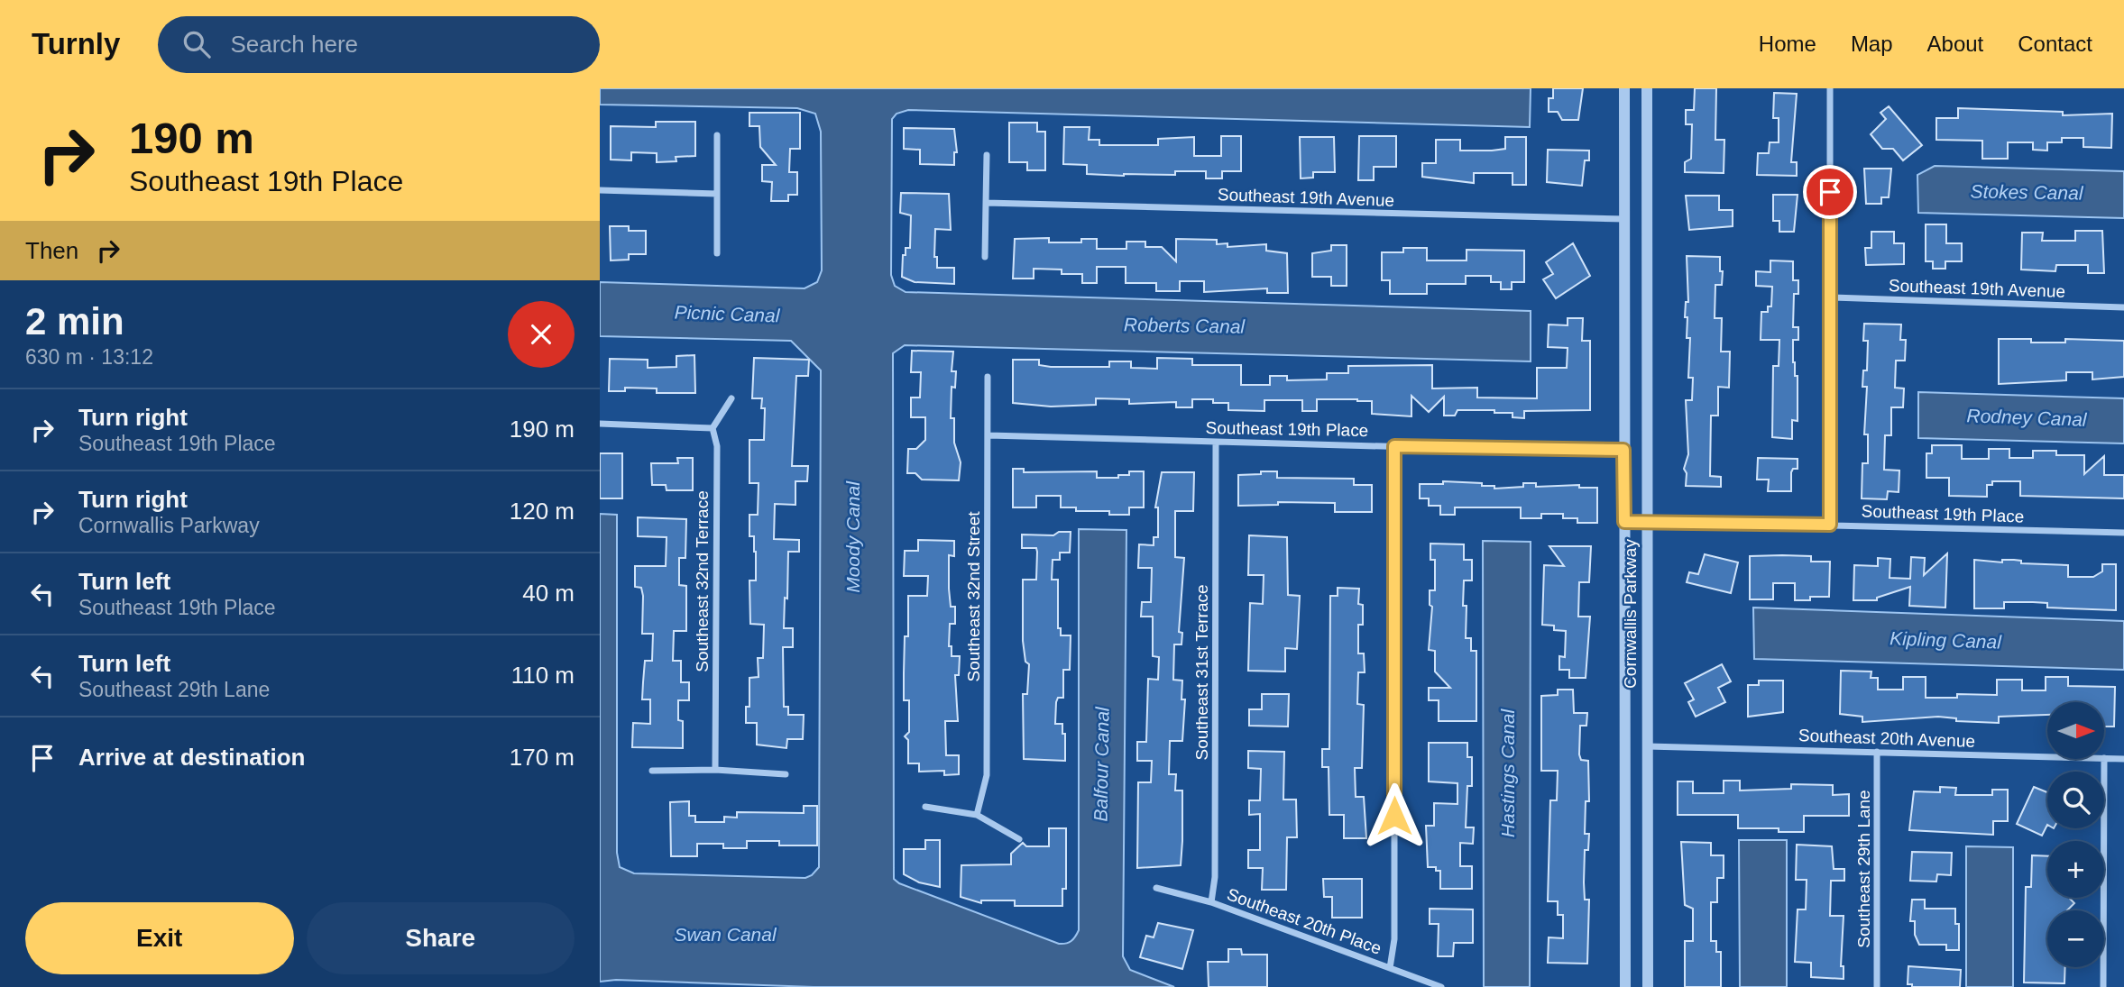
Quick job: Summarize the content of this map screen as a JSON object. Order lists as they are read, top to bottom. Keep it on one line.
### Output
{"streets":{"street":["Southeast 19th Avenue","Southeast 19th Place","Southeast 32nd Terrace","Southeast 32nd Street","Cornwallis Parkway","Southeast 31st Terrace","Southeast 20th Avenue","Southeast 29th Lane","Southeast 20th Place"]},"crossings":[["Southeast 19th Avenue","Cornwallis Parkway"],["Southeast 19th Place","Southeast 32nd Street"],["Southeast 19th Place","Cornwallis Parkway"],["Southeast 19th Place","Southeast 31st Terrace"],["Cornwallis Parkway","Southeast 20th Avenue"],["Southeast 31st Terrace","Southeast 20th Place"],["Southeast 20th Avenue","Southeast 29th Lane"]],"water":["Stokes Canal","Picnic Canal","Roberts Canal","Rodney Canal","Moody Canal","Kipling Canal","Balfour Canal","Hastings Canal","Swan Canal"],"north":"right","page":{"header":"Turnly","search":"Search here","nav":["Home","Map","About","Contact"],"turn":["190 m","Southeast 19th Place"],"then":"Then","heading":["2 min","630 m · 13:12"],"list":[{"name":"Turn right","note":"Southeast 19th Place","value":"190 m"},{"name":"Turn right","note":"Cornwallis Parkway","value":"120 m"},{"name":"Turn left","note":"Southeast 19th Place","value":"40 m"},{"name":"Turn left","note":"Southeast 29th Lane","value":"110 m"},{"name":"Arrive at destination","value":"170 m"}],"map_buttons":["+","−"],"buttons":["Exit","Share"]}}
